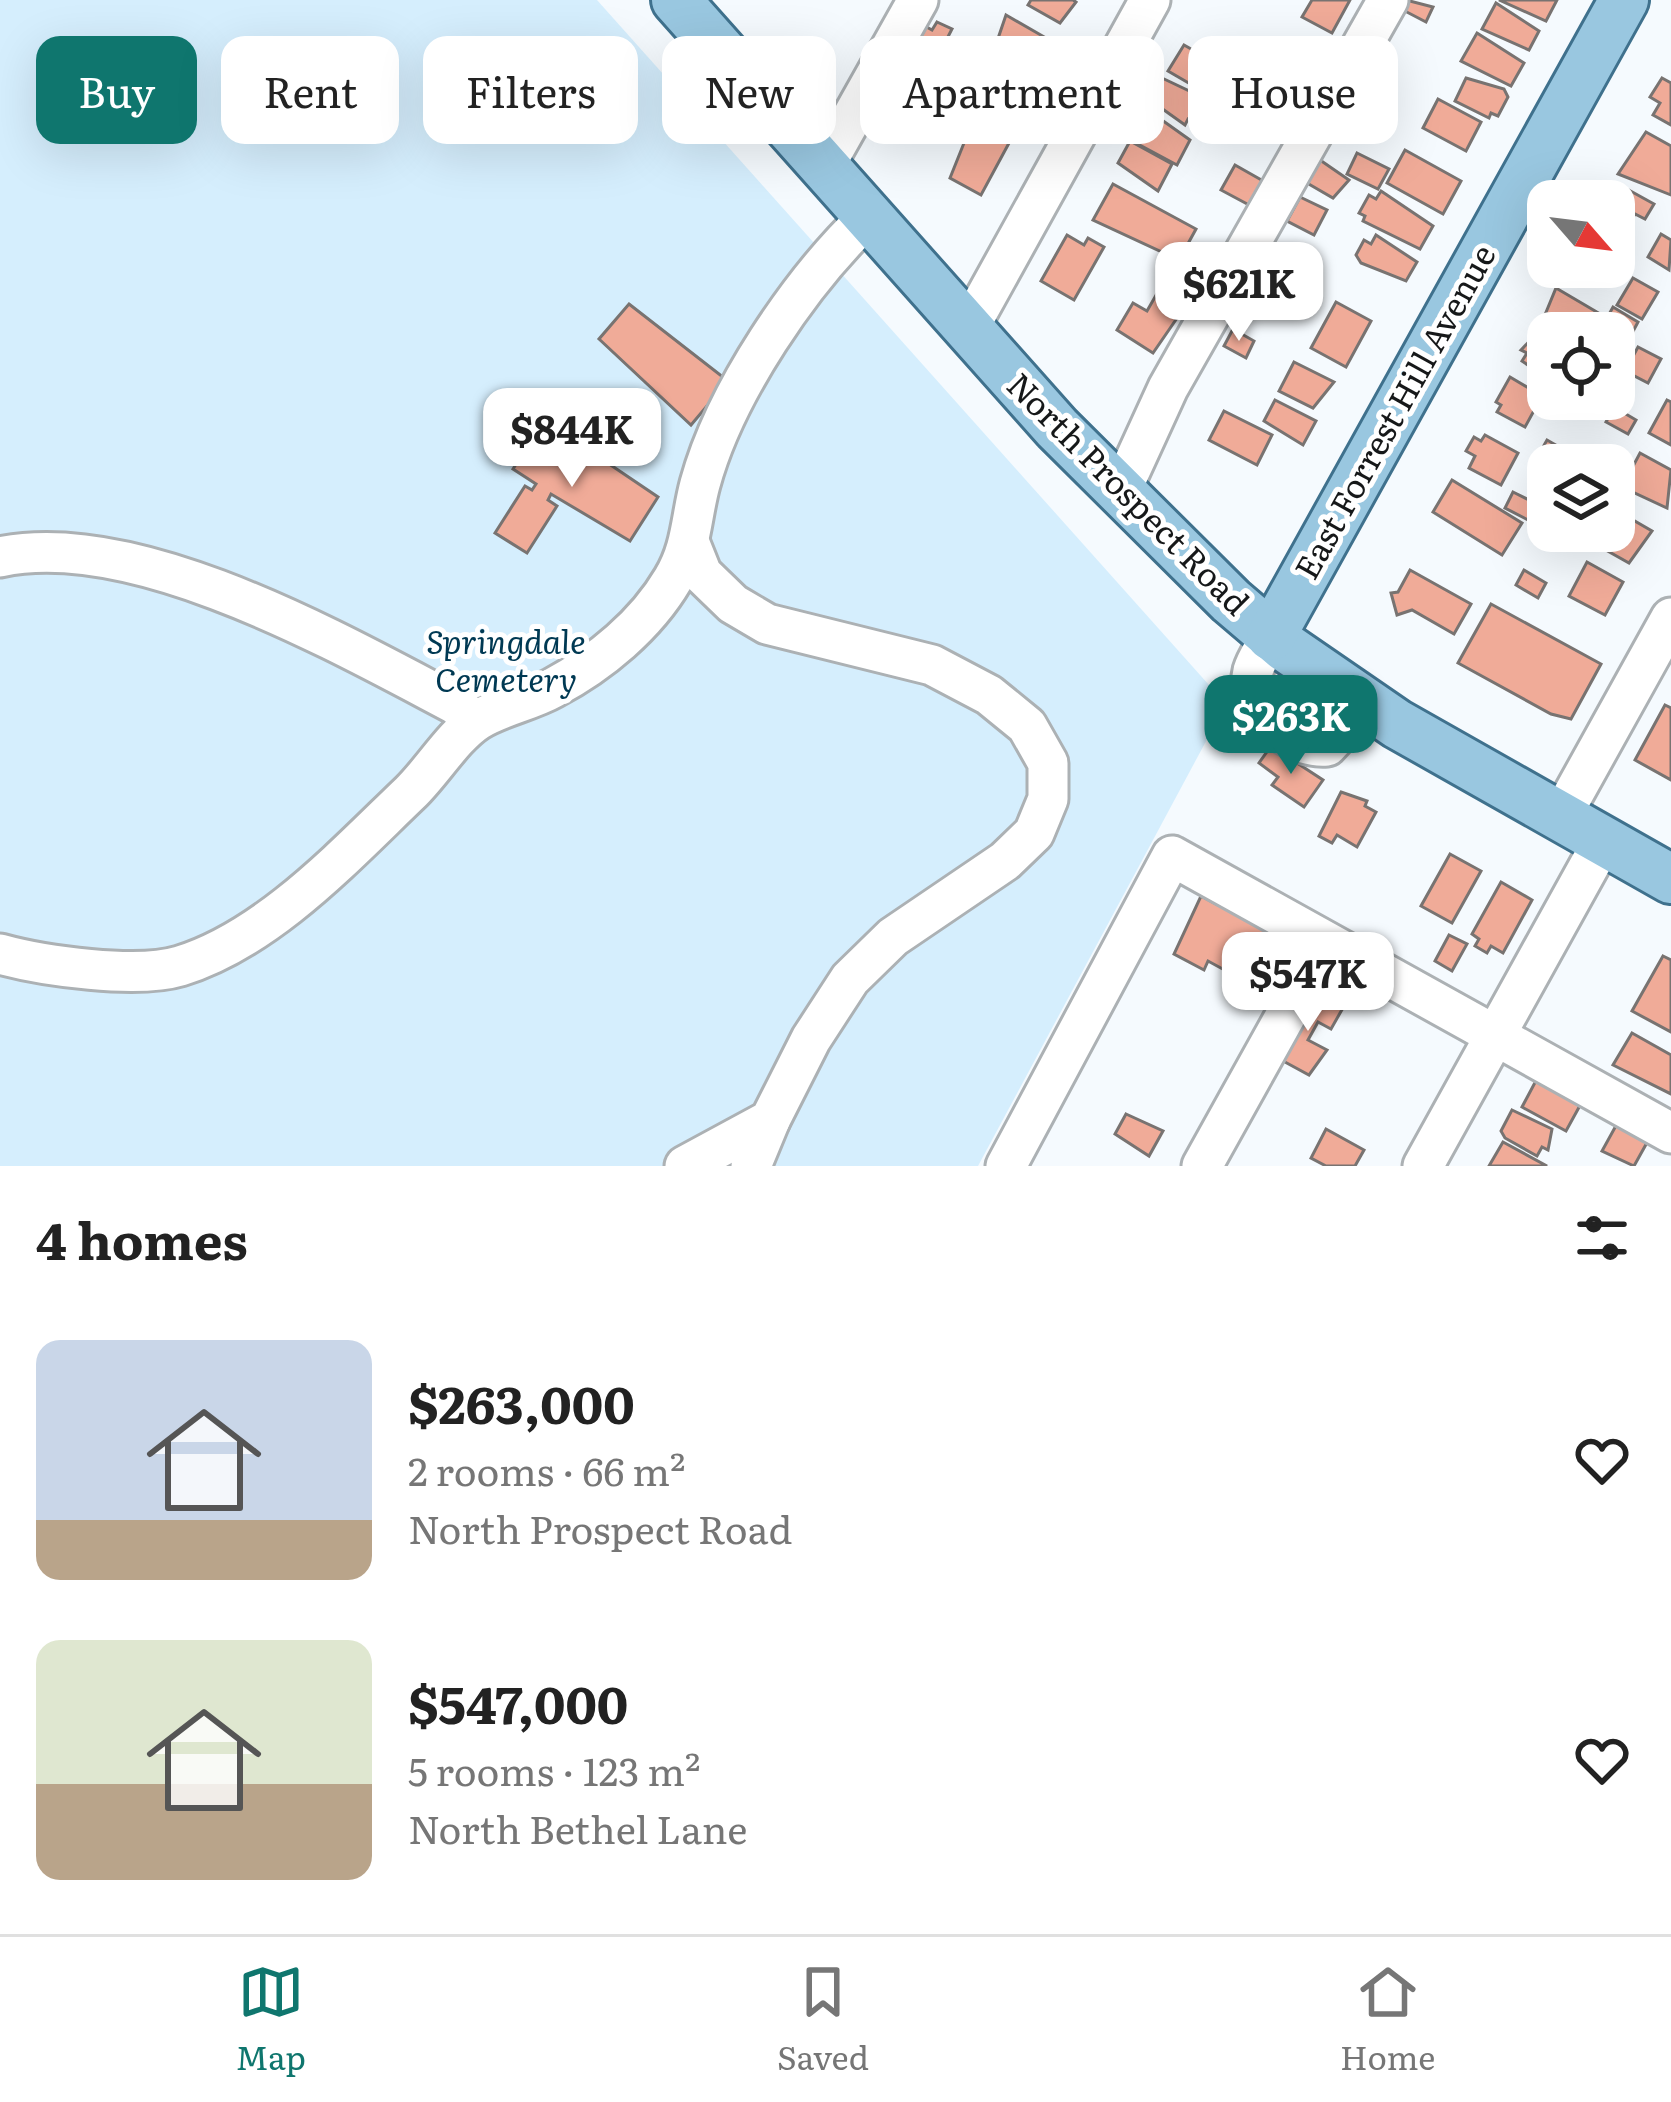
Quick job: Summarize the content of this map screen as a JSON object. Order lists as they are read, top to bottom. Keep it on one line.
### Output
{"streets":{"main road":["East Forrest Hill Avenue","North Prospect Road"]},"crossings":[["East Forrest Hill Avenue","North Prospect Road"]],"parks":["Springdale Cemetery"],"north":"bottom right","page":{"chip":["Buy","Rent","Filters","New","Apartment","House"],"price":["$621K","$844K","$263K","$547K"],"heading":"4 homes","list":[{"name":"$263,000","note":"2 rooms · 66 m² · North Prospect Road"},{"name":"$547,000","note":"5 rooms · 123 m² · North Bethel Lane"}],"tabs":["Map","Saved","Home"]}}
